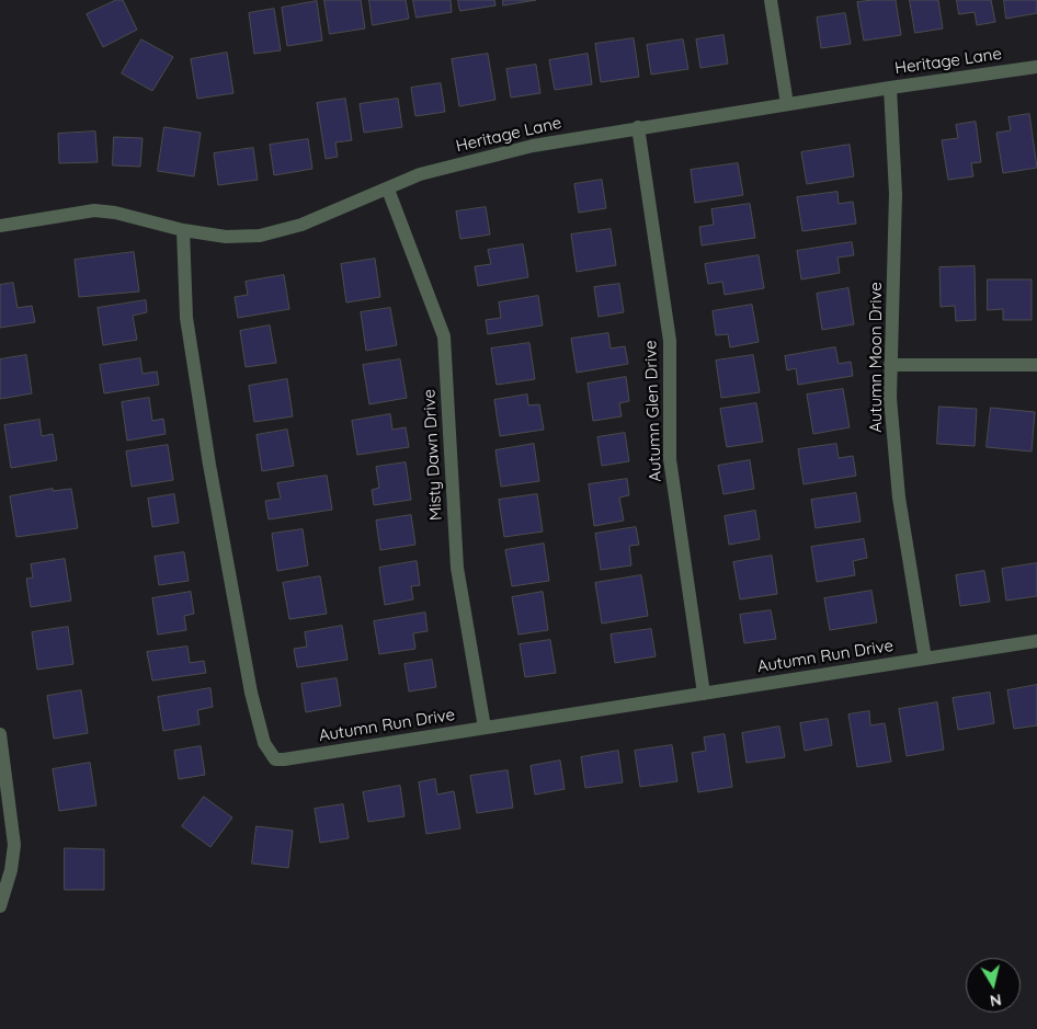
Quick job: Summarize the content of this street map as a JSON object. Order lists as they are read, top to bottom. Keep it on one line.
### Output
{"streets":{"street":["Heritage Lane","Autumn Moon Drive","Autumn Glen Drive","Misty Dawn Drive","Autumn Run Drive"]},"crossings":[["Heritage Lane","Autumn Moon Drive"],["Heritage Lane","Autumn Glen Drive"],["Heritage Lane","Misty Dawn Drive"],["Heritage Lane","Autumn Run Drive"],["Autumn Moon Drive","Autumn Run Drive"],["Autumn Glen Drive","Autumn Run Drive"],["Misty Dawn Drive","Autumn Run Drive"]],"north":"bottom"}
